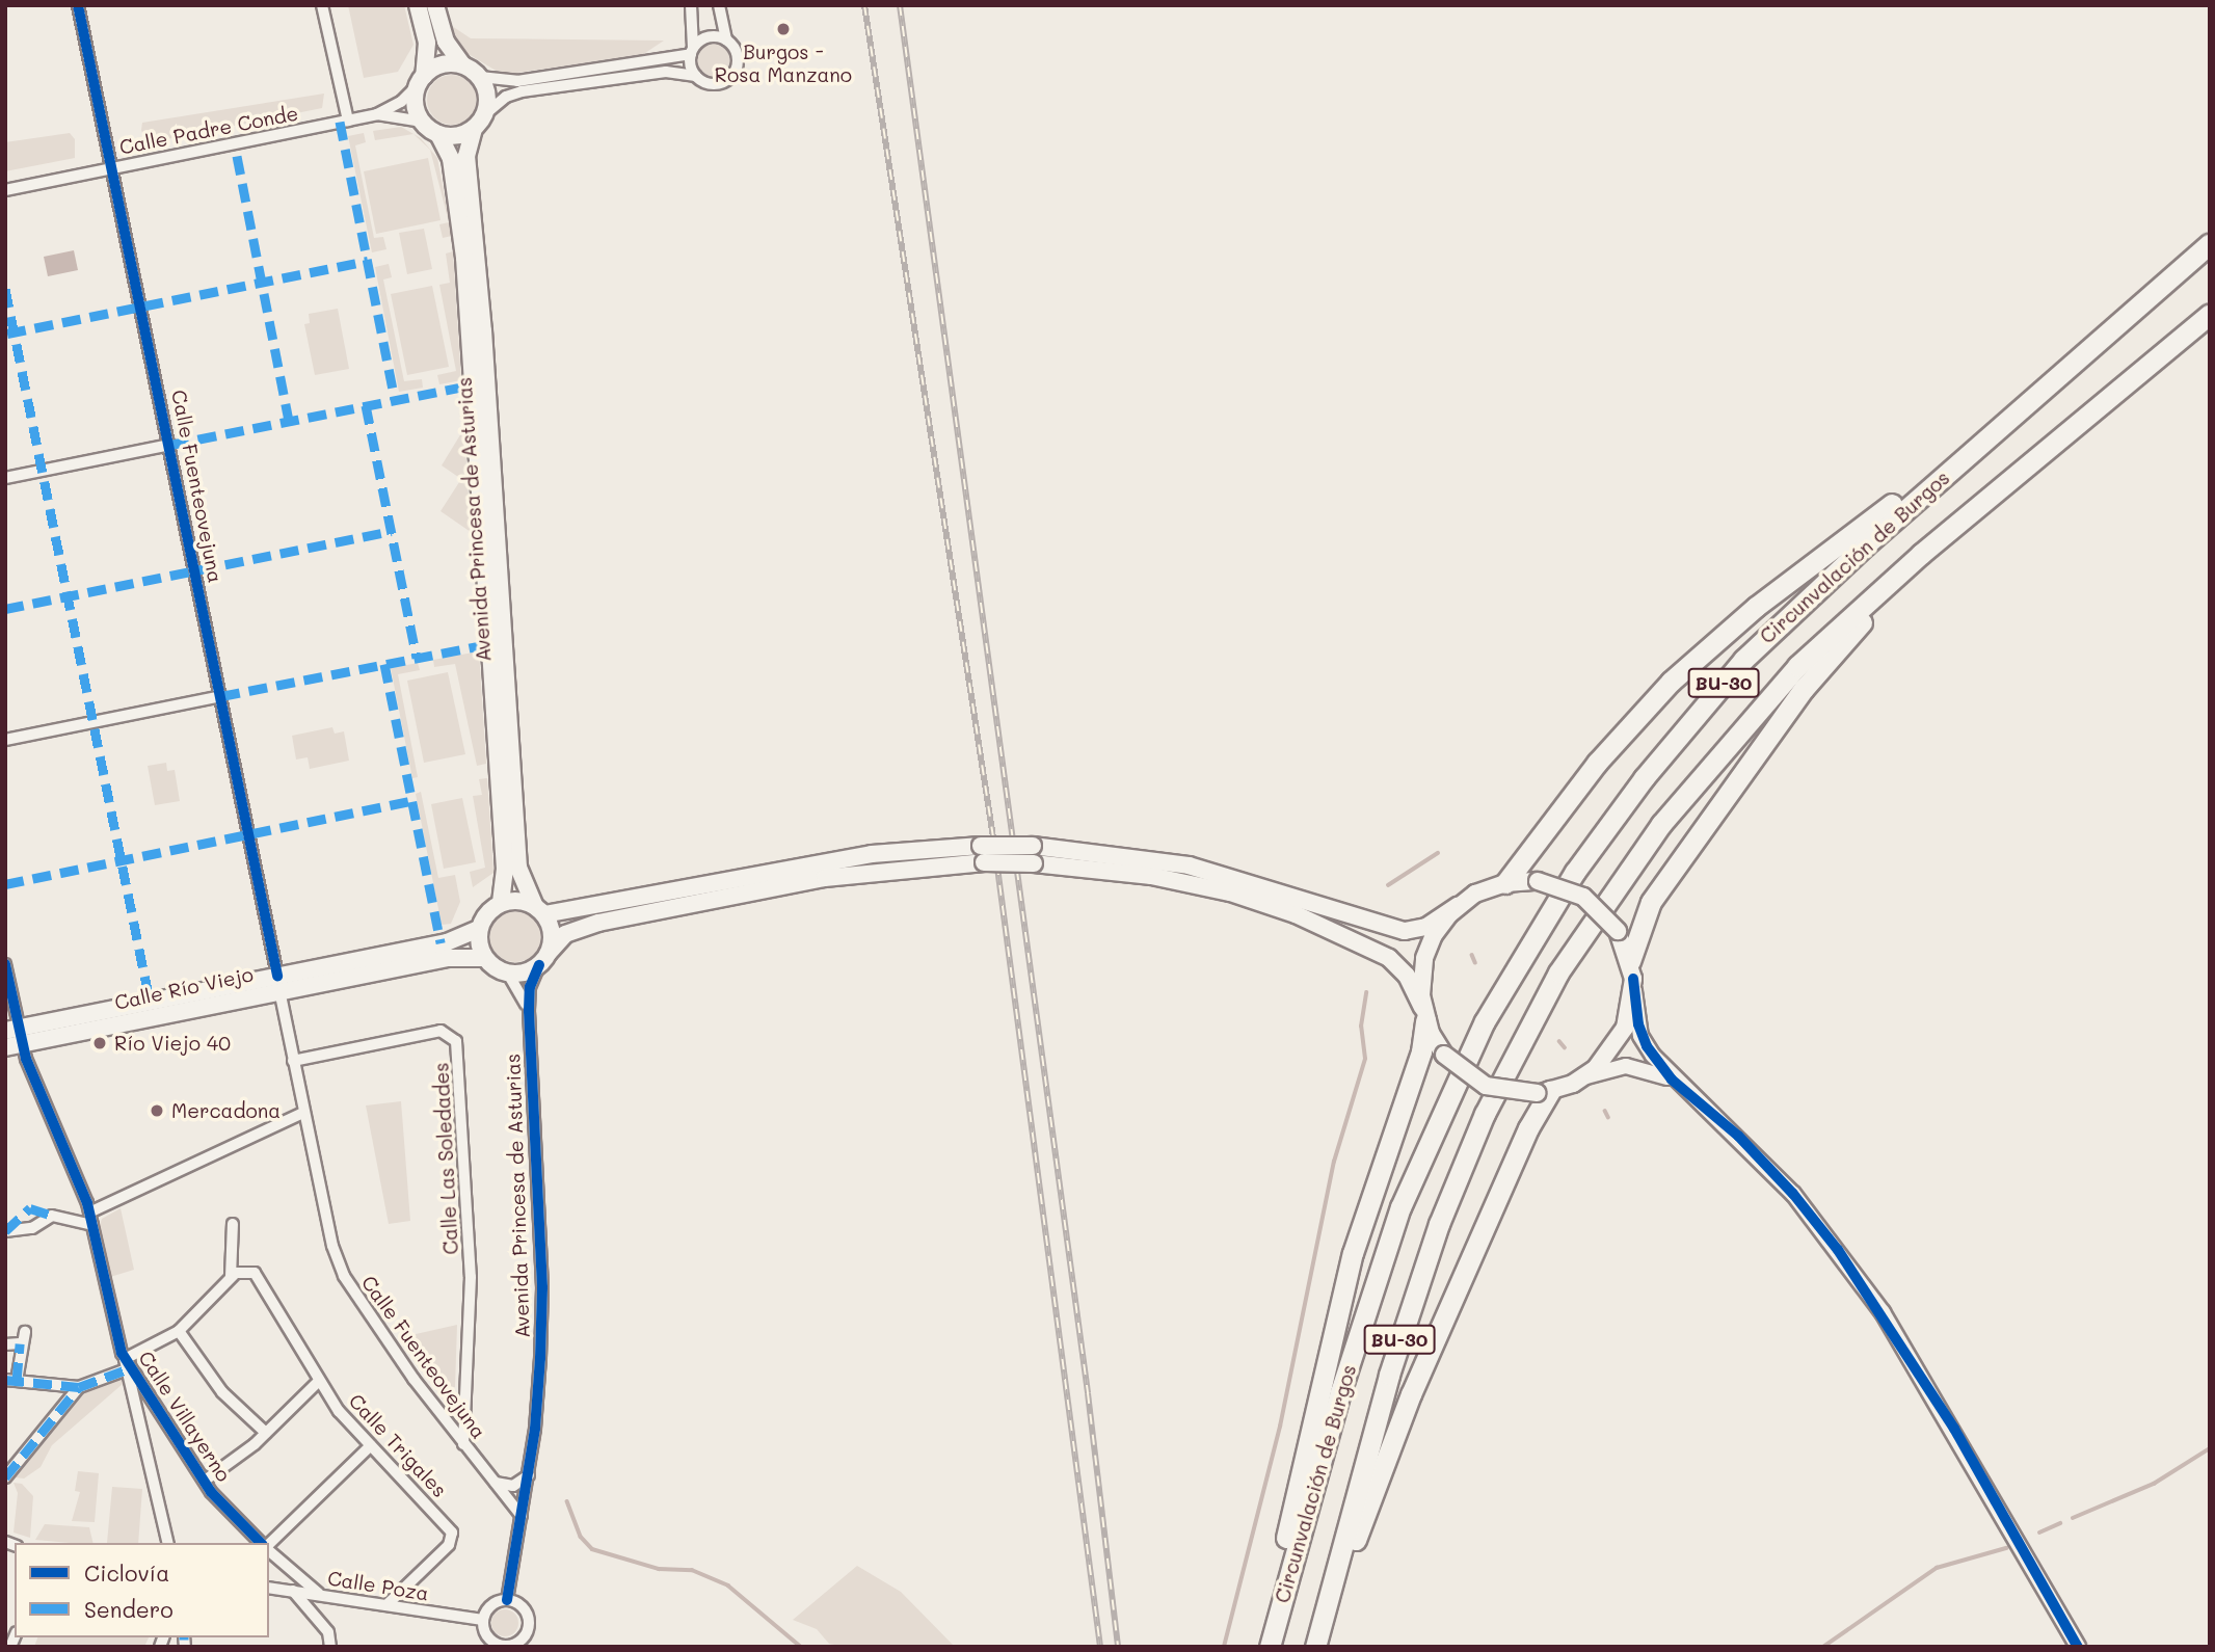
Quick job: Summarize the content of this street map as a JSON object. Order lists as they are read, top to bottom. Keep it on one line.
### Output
{"streets":{"highway":["Circunvalación de Burgos","BU-30"],"main road":["Avenida Princesa de Asturias","Calle Río Viejo"],"street":["Calle Padre Conde","Calle Fuenteovejuna","Calle Las Soledades","Calle Villayerno","Calle Trigales","Calle Poza"]},"crossings":[["Calle Padre Conde","Calle Fuenteovejuna"],["Calle Padre Conde","Avenida Princesa de Asturias"],["Calle Fuenteovejuna","Avenida Princesa de Asturias"],["Calle Fuenteovejuna","Calle Río Viejo"],["Calle Fuenteovejuna","Calle Las Soledades"],["Avenida Princesa de Asturias","Calle Río Viejo"],["Avenida Princesa de Asturias","Calle Poza"],["Calle Río Viejo","Calle Villayerno"],["Calle Villayerno","Calle Poza"],["Calle Trigales","Calle Poza"]],"places":["Burgos - Rosa Manzano","Río Viejo 40","Mercadona"],"legend":["Ciclovía","Sendero"]}
